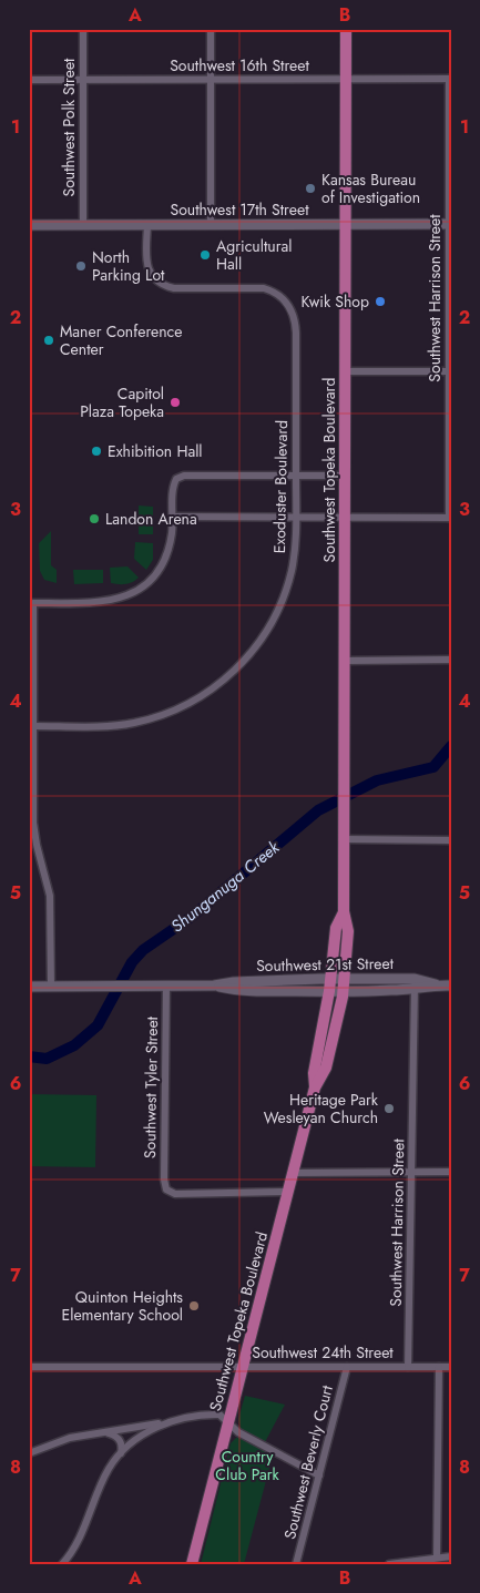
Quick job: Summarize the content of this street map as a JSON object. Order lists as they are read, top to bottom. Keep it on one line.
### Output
{"streets":{"main road":["Southwest 17th Street","Southwest Topeka Boulevard","Southwest 21st Street"],"street":["Southwest 16th Street","Southwest Polk Street","Southwest Harrison Street","Exoduster Boulevard","Southwest Tyler Street","Southwest 24th Street","Southwest Beverly Court"]},"crossings":[["Southwest 16th Street","Southwest Polk Street"],["Southwest 16th Street","Southwest Harrison Street"],["Southwest 16th Street","Southwest Topeka Boulevard"],["Southwest Polk Street","Southwest 17th Street"],["Southwest 17th Street","Southwest Harrison Street"],["Southwest 17th Street","Southwest Topeka Boulevard"],["Southwest 17th Street","Exoduster Boulevard"],["Southwest Harrison Street","Southwest 21st Street"],["Southwest Harrison Street","Southwest 24th Street"],["Southwest Topeka Boulevard","Southwest 21st Street"],["Southwest Topeka Boulevard","Southwest Tyler Street"],["Southwest Topeka Boulevard","Southwest 24th Street"],["Southwest 21st Street","Southwest Tyler Street"],["Southwest 24th Street","Southwest Beverly Court"]],"water":["Shunganuga Creek"],"parks":["Country Club Park"],"places":["Kansas Bureau of Investigation","Agricultural Hall","North Parking Lot","Kwik Shop","Maner Conference Center","Capitol Plaza Topeka","Exhibition Hall","Landon Arena","Heritage Park Wesleyan Church","Quinton Heights Elementary School"],"grid":{"columns":["A","B"],"rows":["1","2","3","4","5","6","7","8"]}}
